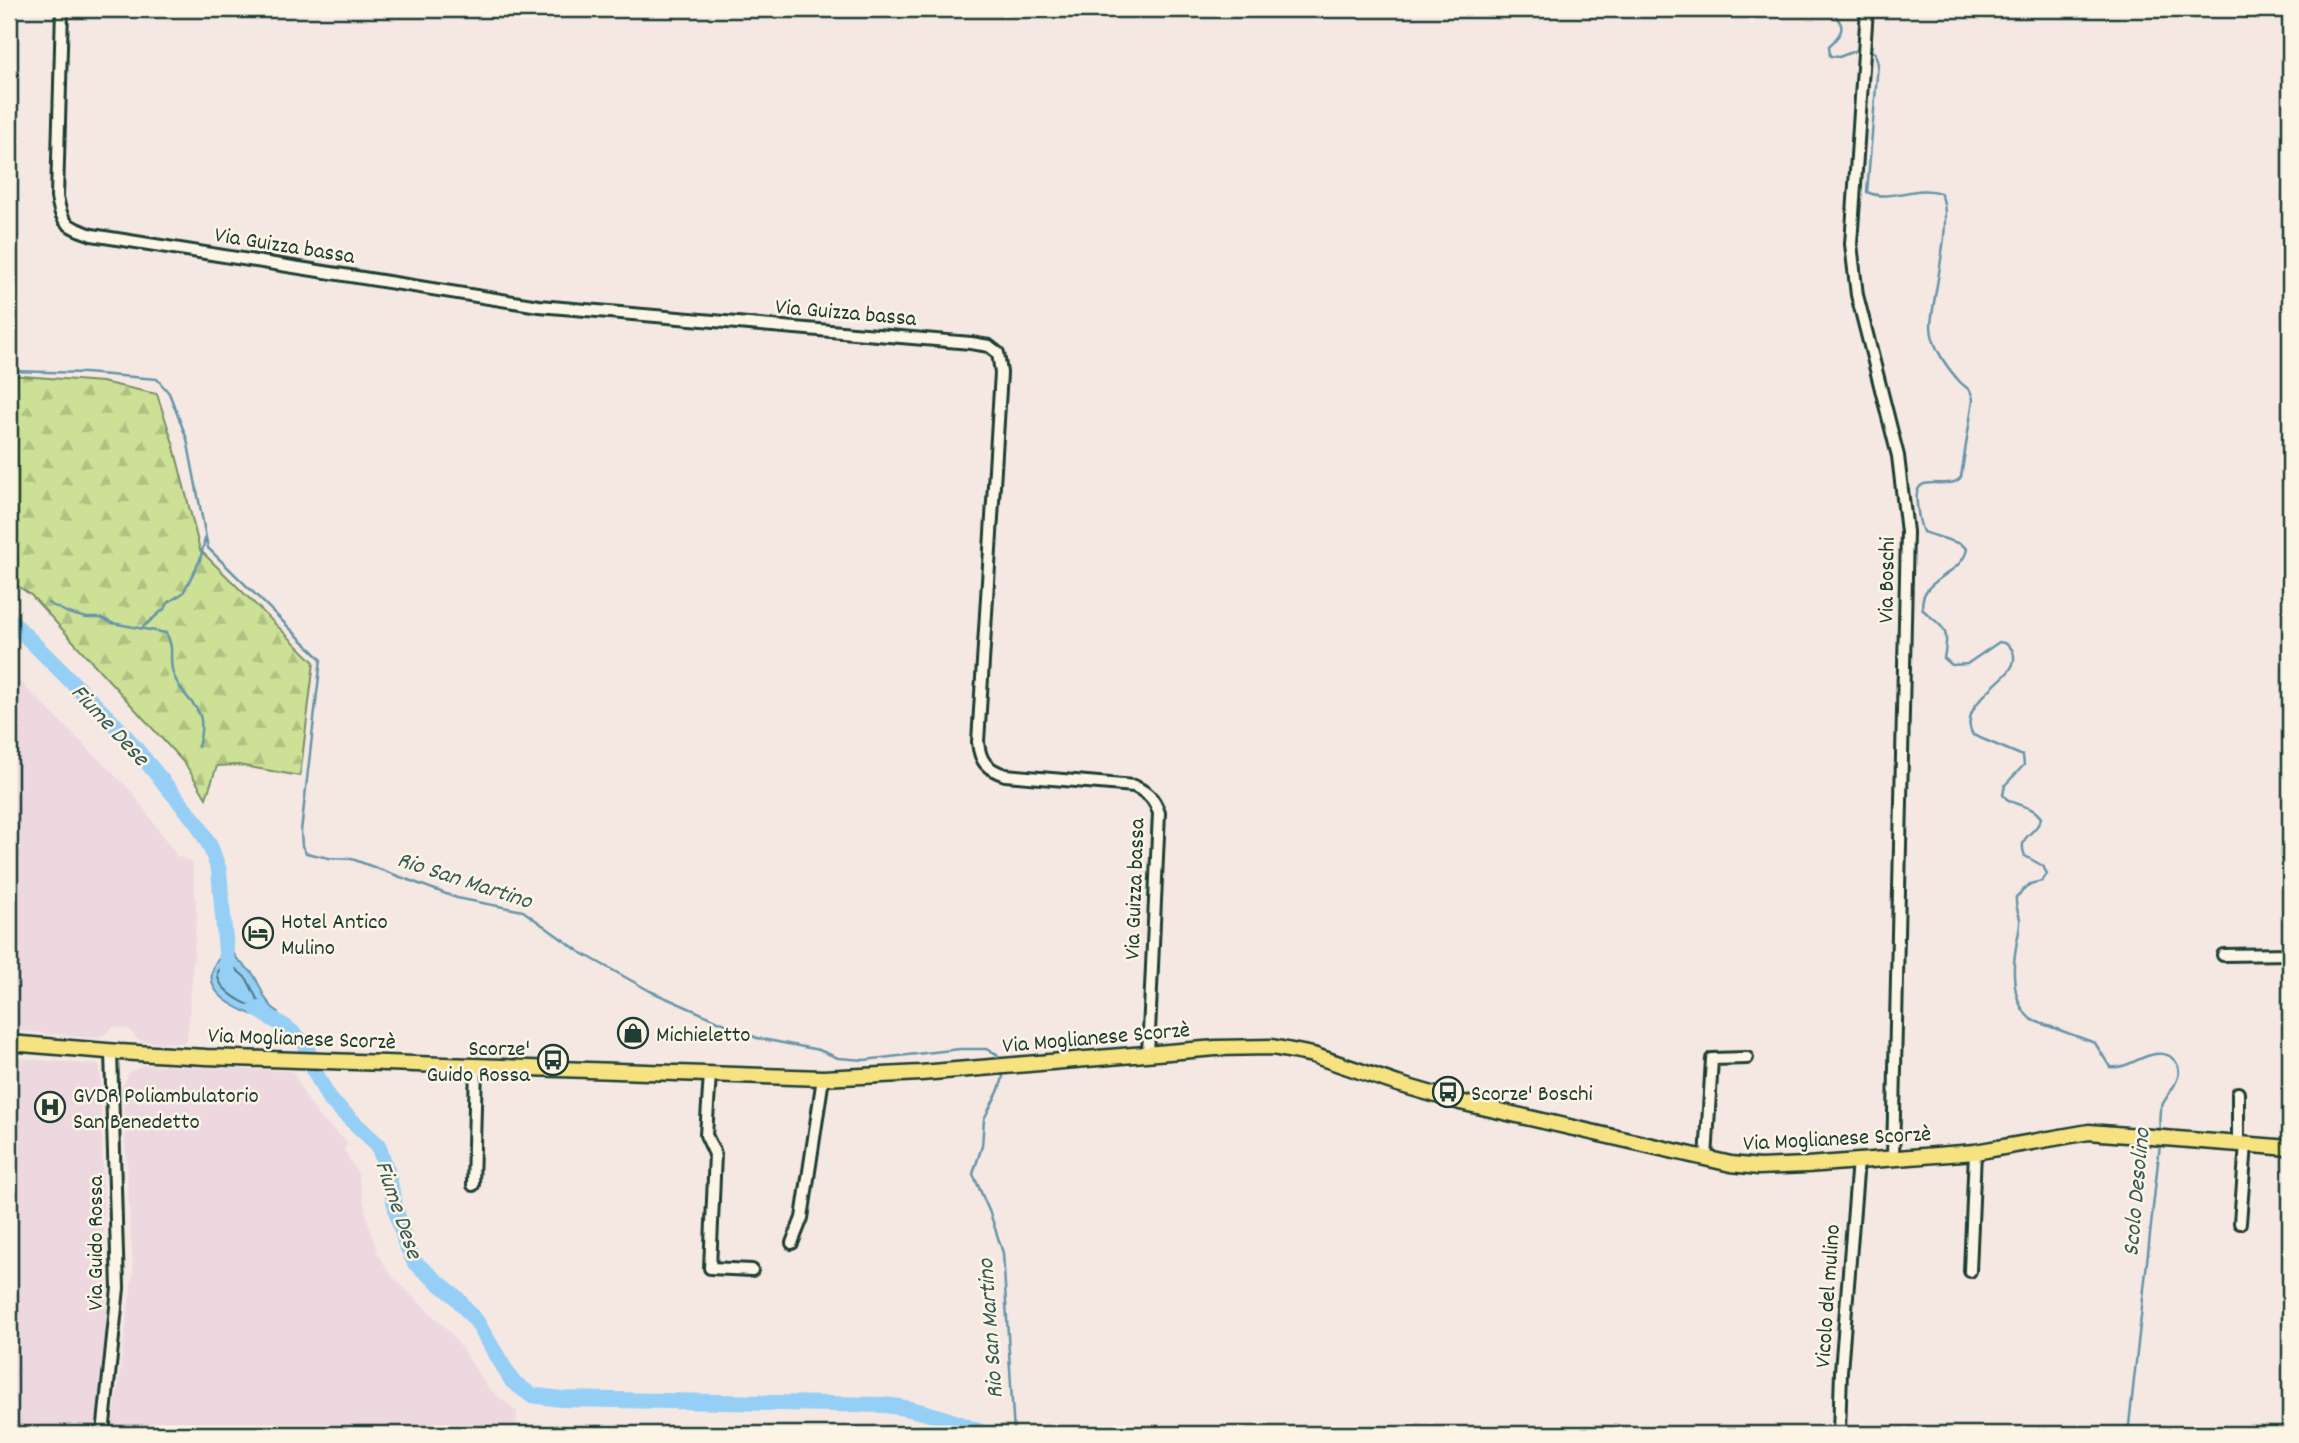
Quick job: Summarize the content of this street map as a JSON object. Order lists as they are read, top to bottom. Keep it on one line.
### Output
{"streets":{"main road":["Via Moglianese Scorzè"],"street":["Via Guizza bassa","Via Boschi","Via Guido Rossa","Vicolo del mulino"]},"crossings":[["Via Guizza bassa","Via Moglianese Scorzè"],["Via Boschi","Via Moglianese Scorzè"],["Via Moglianese Scorzè","Via Guido Rossa"],["Via Moglianese Scorzè","Vicolo del mulino"]],"water":["Fiume Dese","Rio San Martino","Scolo Desolino"],"places":{"hotel":["Hotel Antico Mulino"],"shop":["Michieletto"],"bus stop":["Scorze' Guido Rossa","Scorze' Boschi"],"hospital":["GVDR Poliambulatorio San Benedetto"]}}
